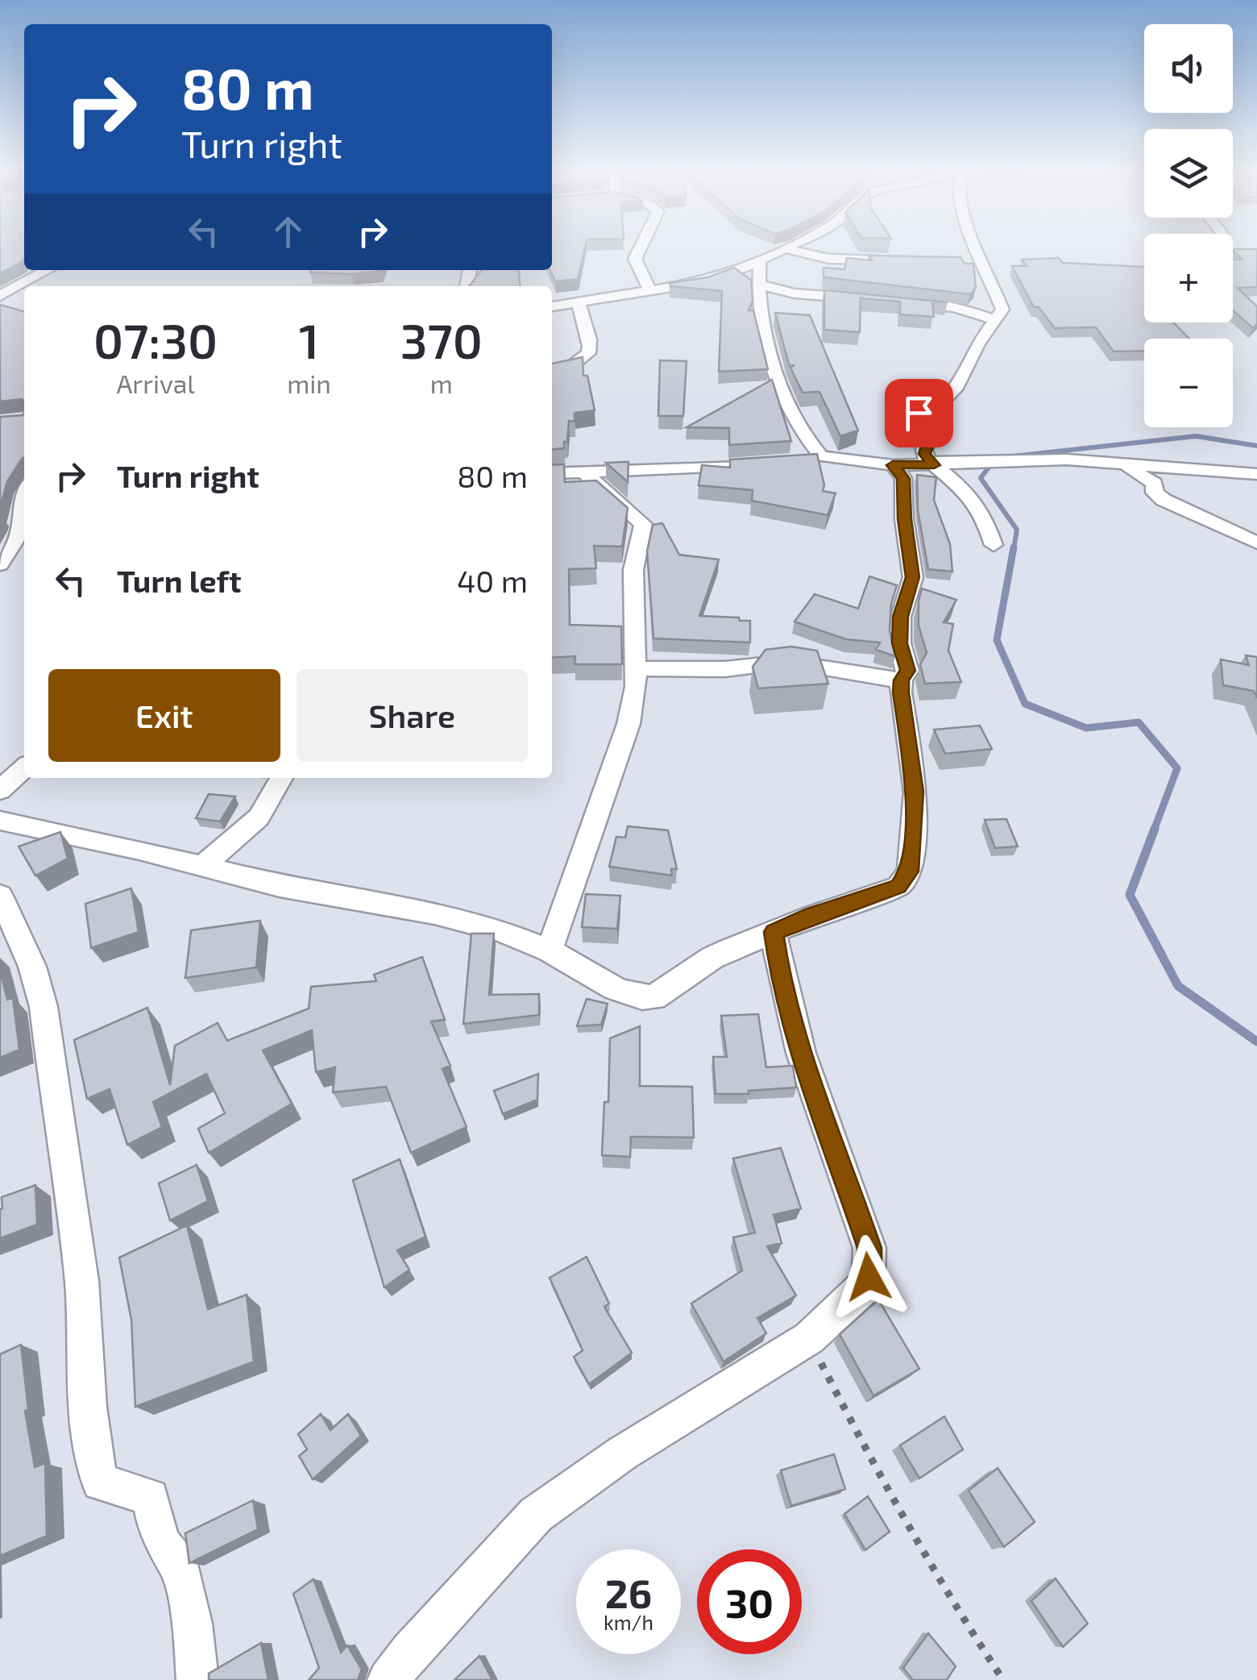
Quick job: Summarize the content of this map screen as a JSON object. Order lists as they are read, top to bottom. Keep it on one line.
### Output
{"page":{"map_buttons":["+","−"],"turn":["80 m","Turn right"],"eta":["07:30","Arrival","1","min","370","m"],"list":[{"name":"Turn right","value":"80 m"},{"name":"Turn left","value":"40 m"}],"buttons":["Exit","Share"],"speed":"26 km/h","limit":"30"}}
